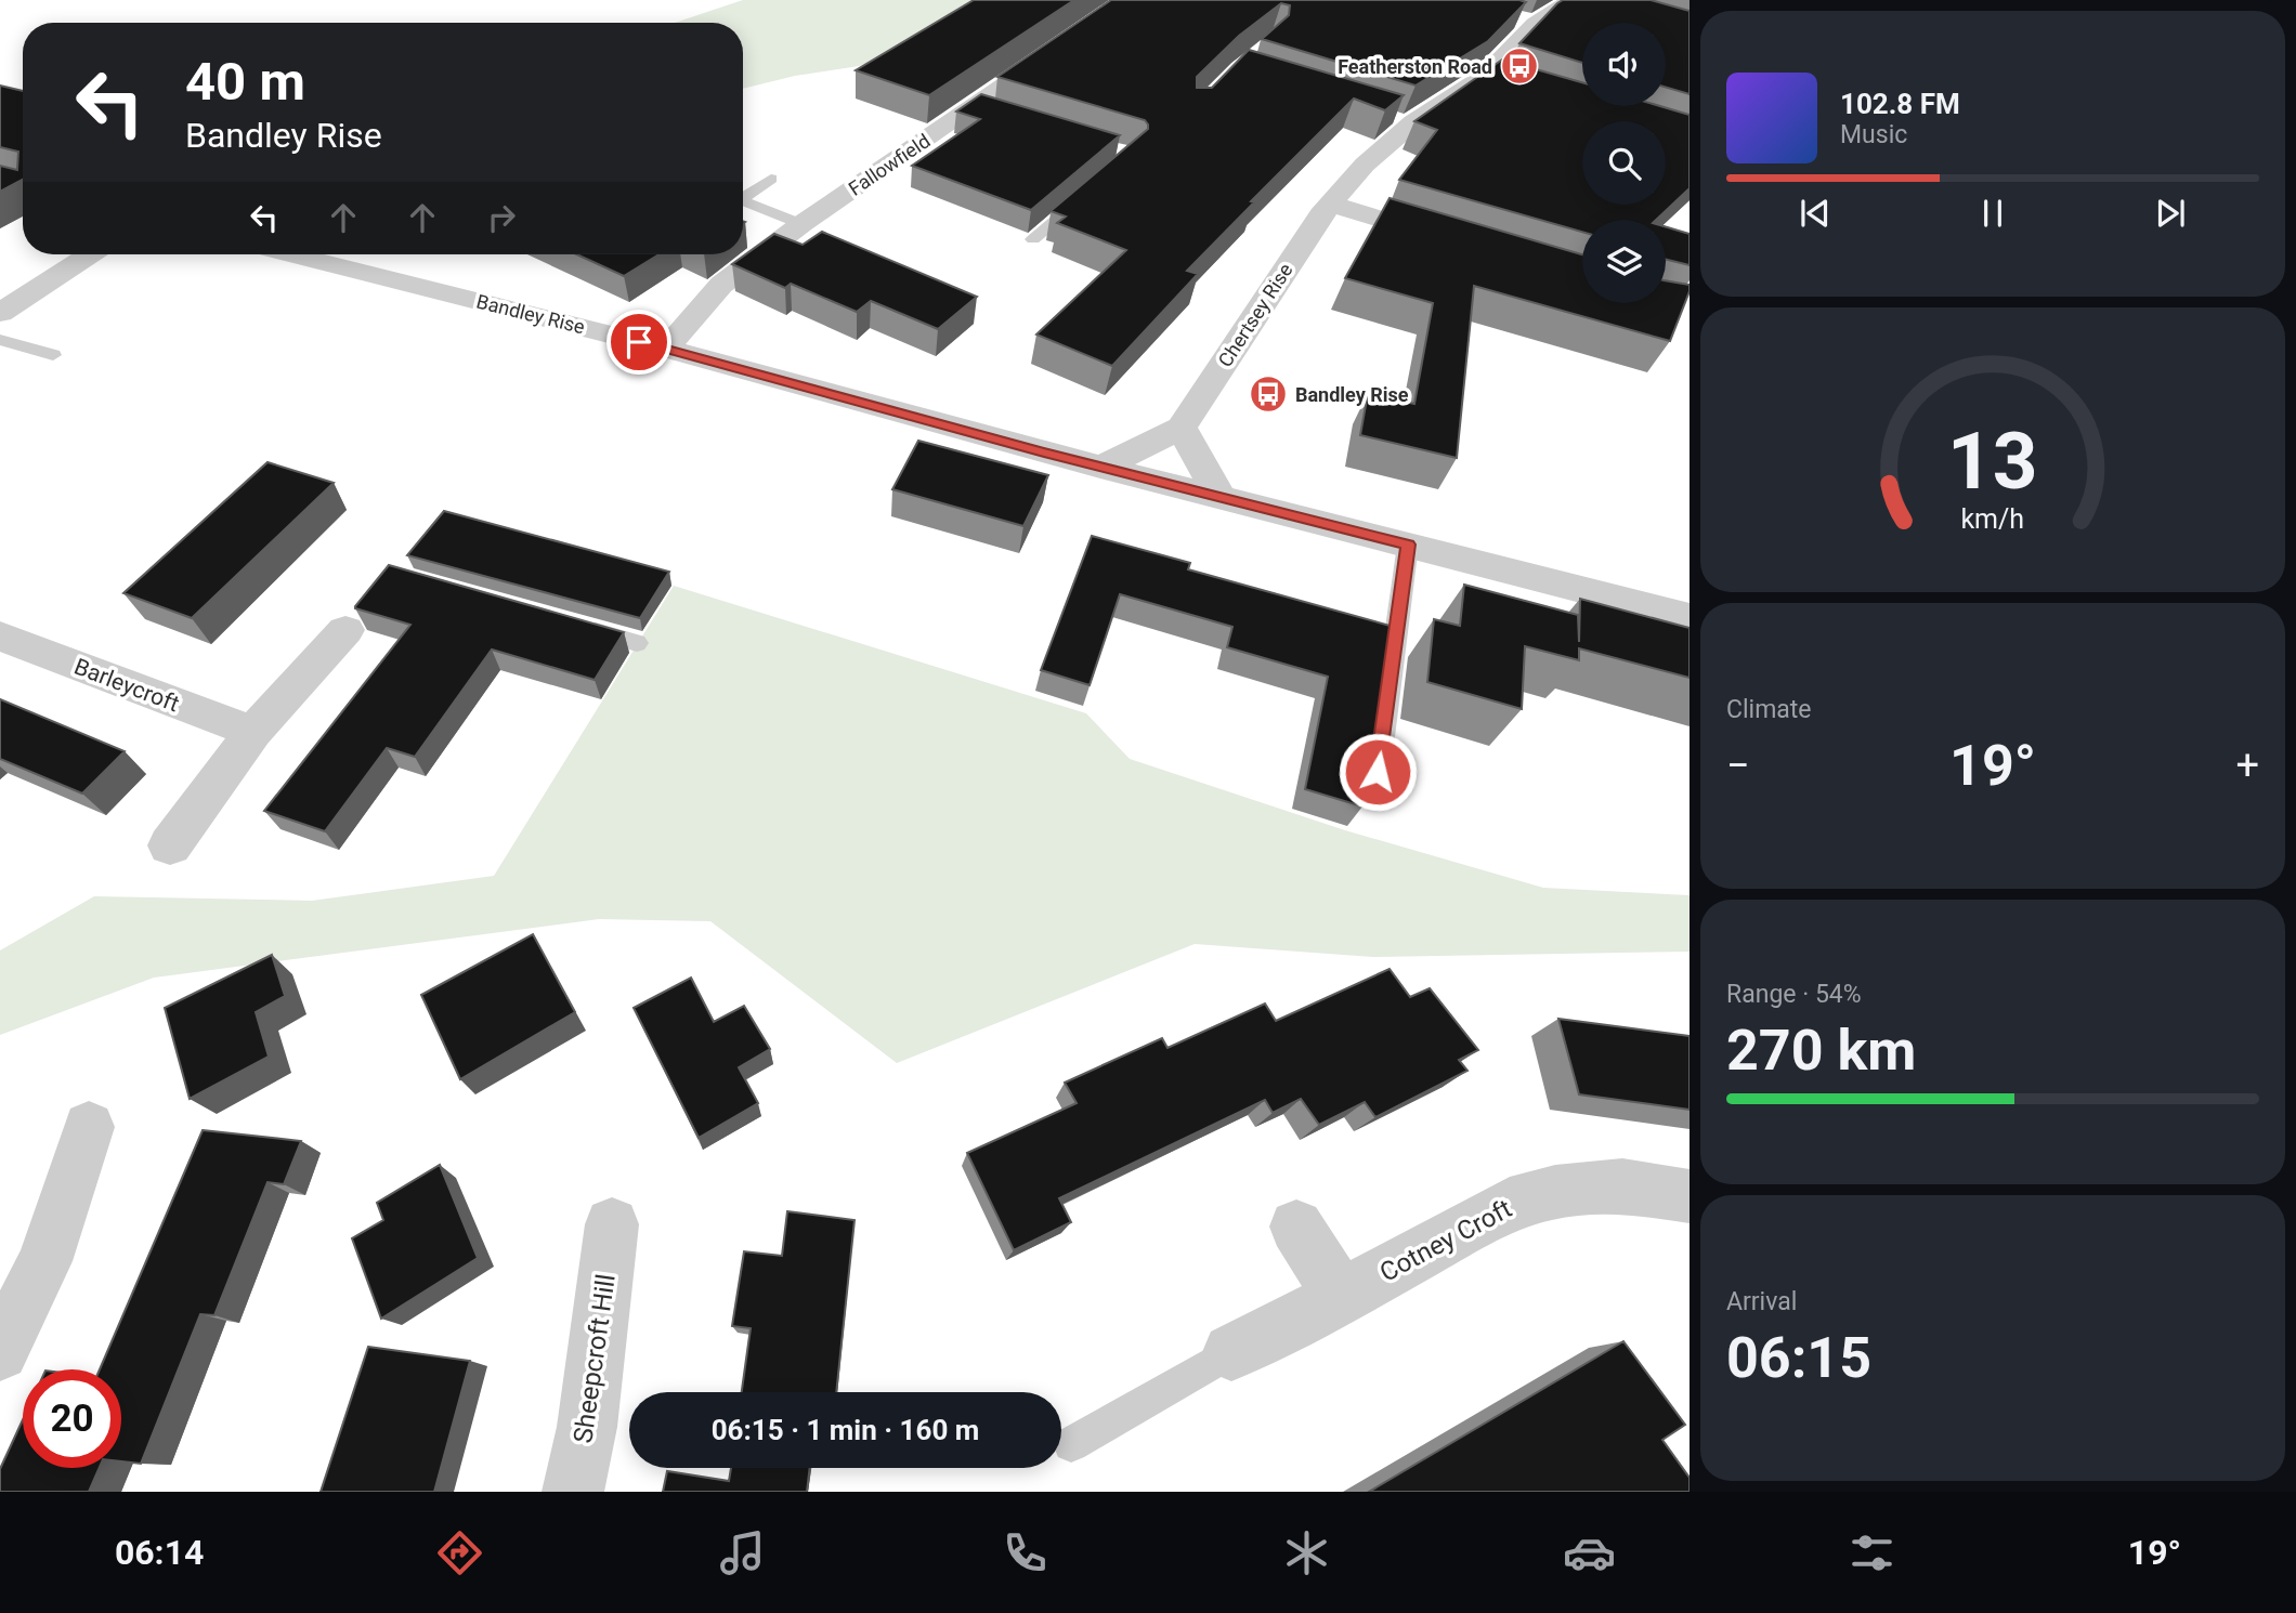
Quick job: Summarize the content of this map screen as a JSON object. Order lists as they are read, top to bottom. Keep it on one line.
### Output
{"streets":{"street":["Fallowfield","Bandley Rise","Chertsey Rise","Barleycroft","Cotney Croft","Sheepcroft Hill"]},"crossings":[["Fallowfield","Bandley Rise"]],"places":{"bus stop":["Featherston Road","Bandley Rise"]},"page":{"turn":["40 m","Bandley Rise"],"song":["102.8 FM","Music"],"tile":["Climate",["Range · 54%","270 km"],["Arrival","06:15"]],"heat":["−","19°","+"],"limit":"20","trip":"06:15 · 1 min · 160 m","tabs":["06:14","19°"],"gauge":["13","km/h"]}}
